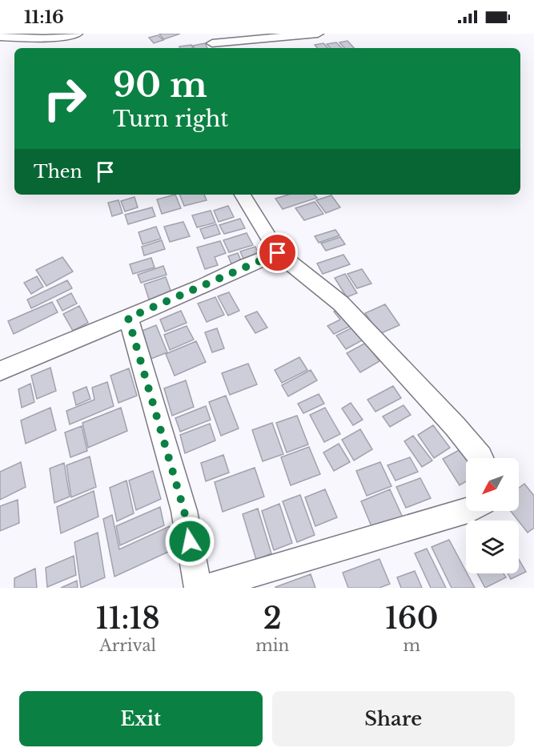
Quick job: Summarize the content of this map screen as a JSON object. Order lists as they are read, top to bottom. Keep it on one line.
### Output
{"north":"bottom left","page":{"status":"11:16","turn":["90 m","Turn right"],"then":"Then","eta":["11:18","Arrival","2","min","160","m"],"buttons":["Exit","Share"]}}
